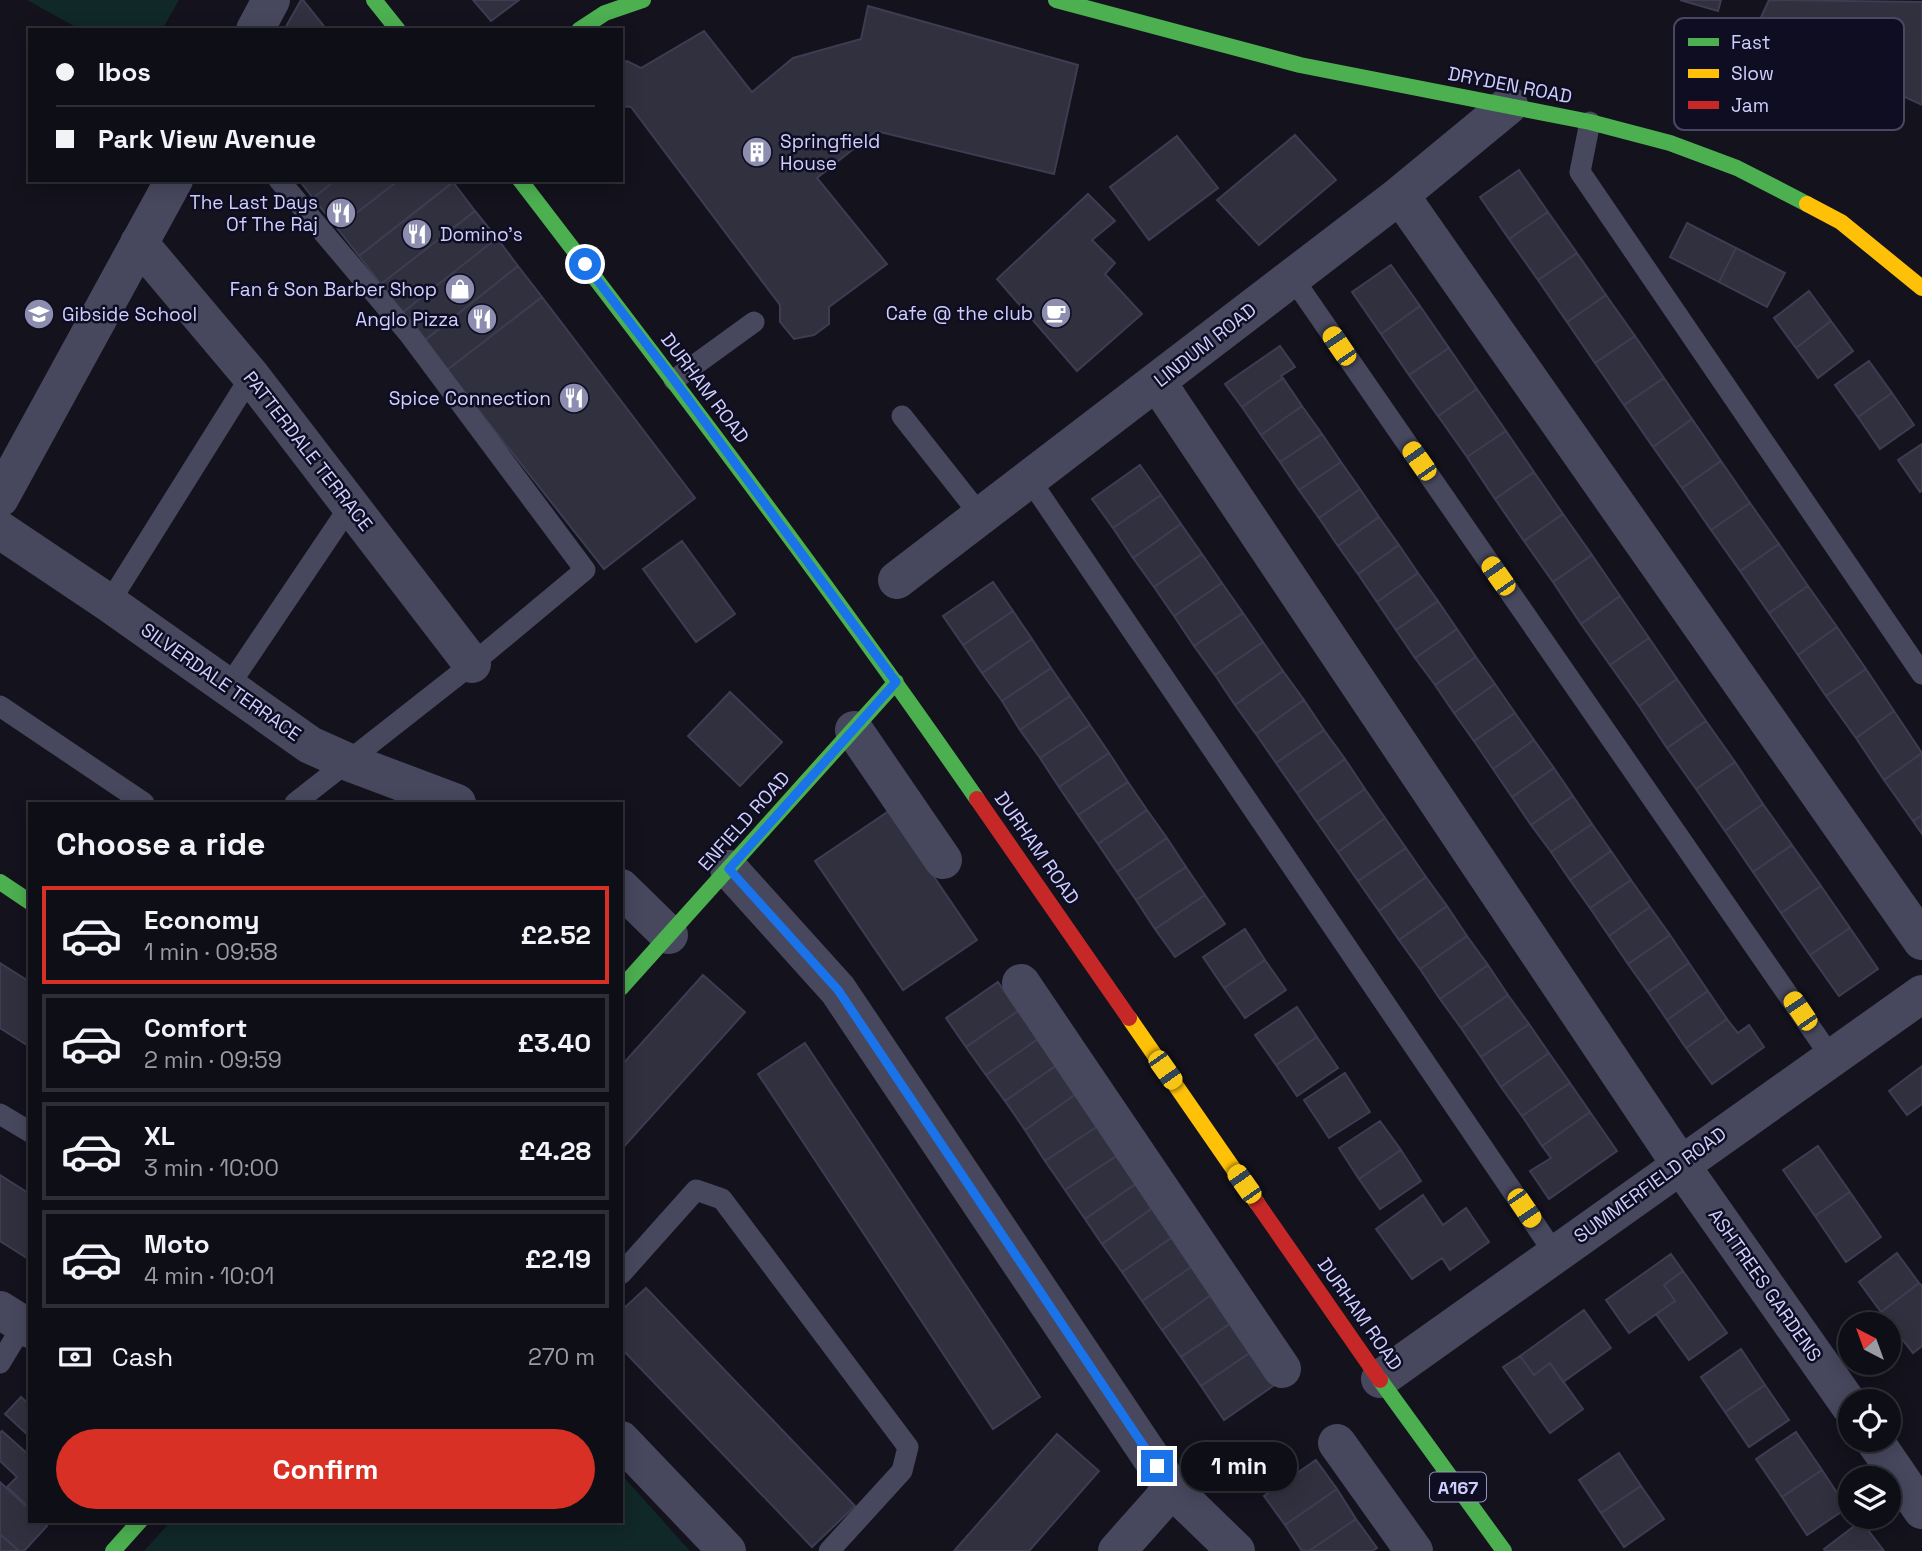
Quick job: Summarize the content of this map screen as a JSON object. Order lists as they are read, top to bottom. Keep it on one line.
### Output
{"streets":{"main road":["DRYDEN ROAD","DURHAM ROAD","ENFIELD ROAD","A167"],"street":["LINDUM ROAD","PATTERDALE TERRACE","SILVERDALE TERRACE","SUMMERFIELD ROAD","ASHTREES GARDENS"]},"crossings":[["DRYDEN ROAD","LINDUM ROAD"],["LINDUM ROAD","ASHTREES GARDENS"],["DURHAM ROAD","ENFIELD ROAD"],["DURHAM ROAD","SUMMERFIELD ROAD"],["SUMMERFIELD ROAD","ASHTREES GARDENS"]],"places":{"building":["Springfield House"],"restaurant":["The Last Days Of The Raj","Domino's","Anglo Pizza","Spice Connection"],"shop":["Fan & Son Barber Shop"],"cafe":["Cafe @ the club"],"school or university":["Gibside School"]},"legend":["Fast","Slow","Jam"],"north":"top left","page":{"banner":["Ibos","Park View Avenue"],"heading":"Choose a ride","list":[{"name":"Economy","note":"1 min · 09:58","value":"£2.52"},{"name":"Comfort","note":"2 min · 09:59","value":"£3.40"},{"name":"XL","note":"3 min · 10:00","value":"£4.28"},{"name":"Moto","note":"4 min · 10:01","value":"£2.19"}],"pay":["Cash","270 m"],"buttons":"Confirm","bubble":"1 min"}}
